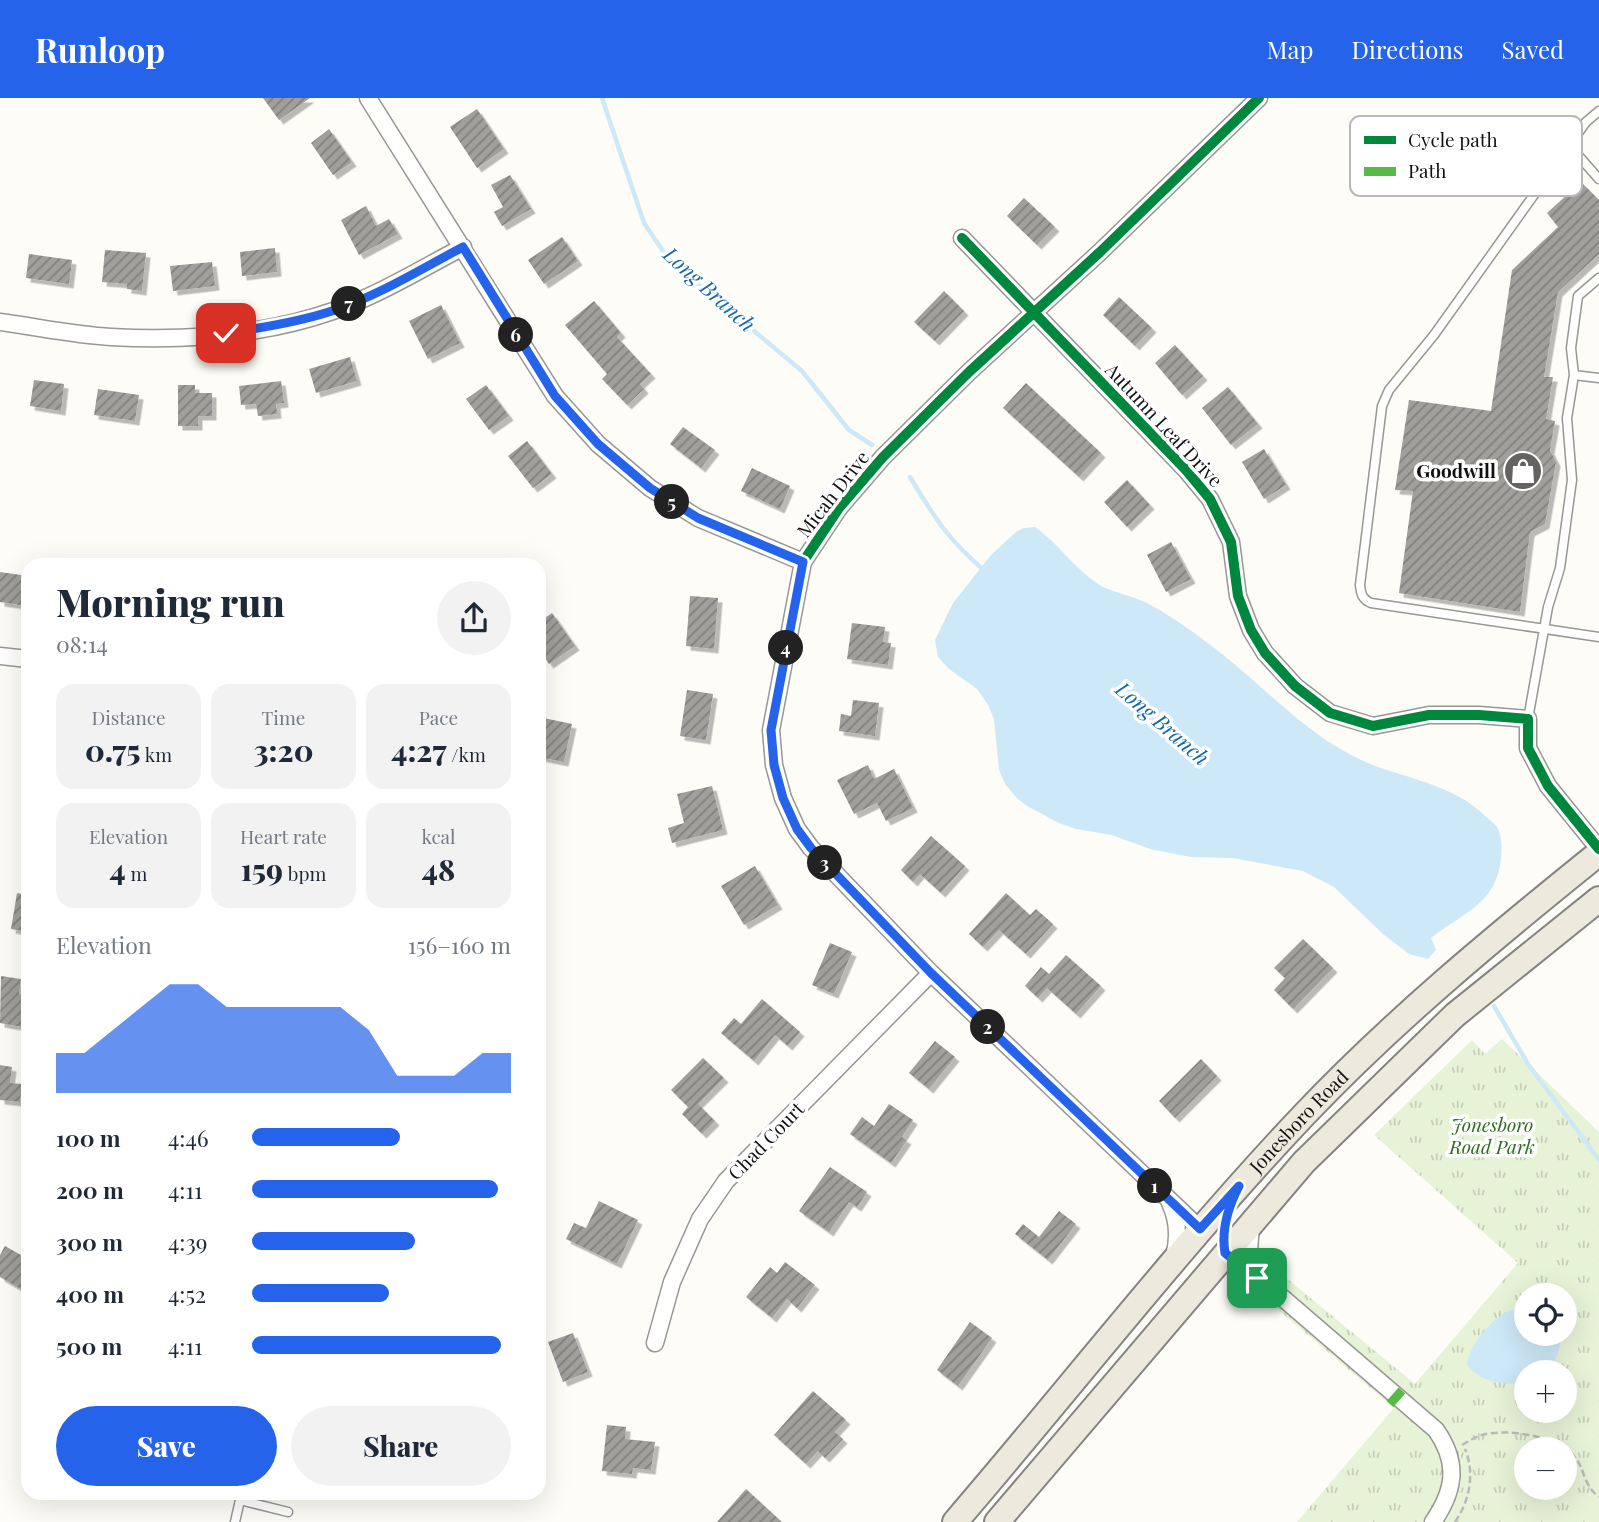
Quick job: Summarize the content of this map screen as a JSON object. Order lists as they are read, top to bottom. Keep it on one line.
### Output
{"streets":{"main road":["Jonesboro Road"],"street":["Autumn Leaf Drive","Micah Drive","Chad Court"]},"crossings":[["Autumn Leaf Drive","Micah Drive"],["Micah Drive","Jonesboro Road"],["Micah Drive","Chad Court"]],"water":["Long Branch"],"parks":["Jonesboro Road Park"],"places":{"shop":["Goodwill"]},"legend":["Cycle path","Path"],"page":{"header":"Runloop","nav":["Map","Directions","Saved"],"pins":["7","6","5","4","3","2","1"],"heading":["Morning run","08:14"],"stats":[["Distance","0.75 km"],["Time","3:20"],["Pace","4:27 /km"],["Elevation","4 m"],["Heart rate","159 bpm"],["kcal","48"]],"chart":["Elevation","156–160 m"],"list":[{"name":"100 m","note":"4:46"},{"name":"200 m","note":"4:11"},{"name":"300 m","note":"4:39"},{"name":"400 m","note":"4:52"},{"name":"500 m","note":"4:11"}],"map_buttons":["+","−"],"buttons":["Save","Share"]}}
